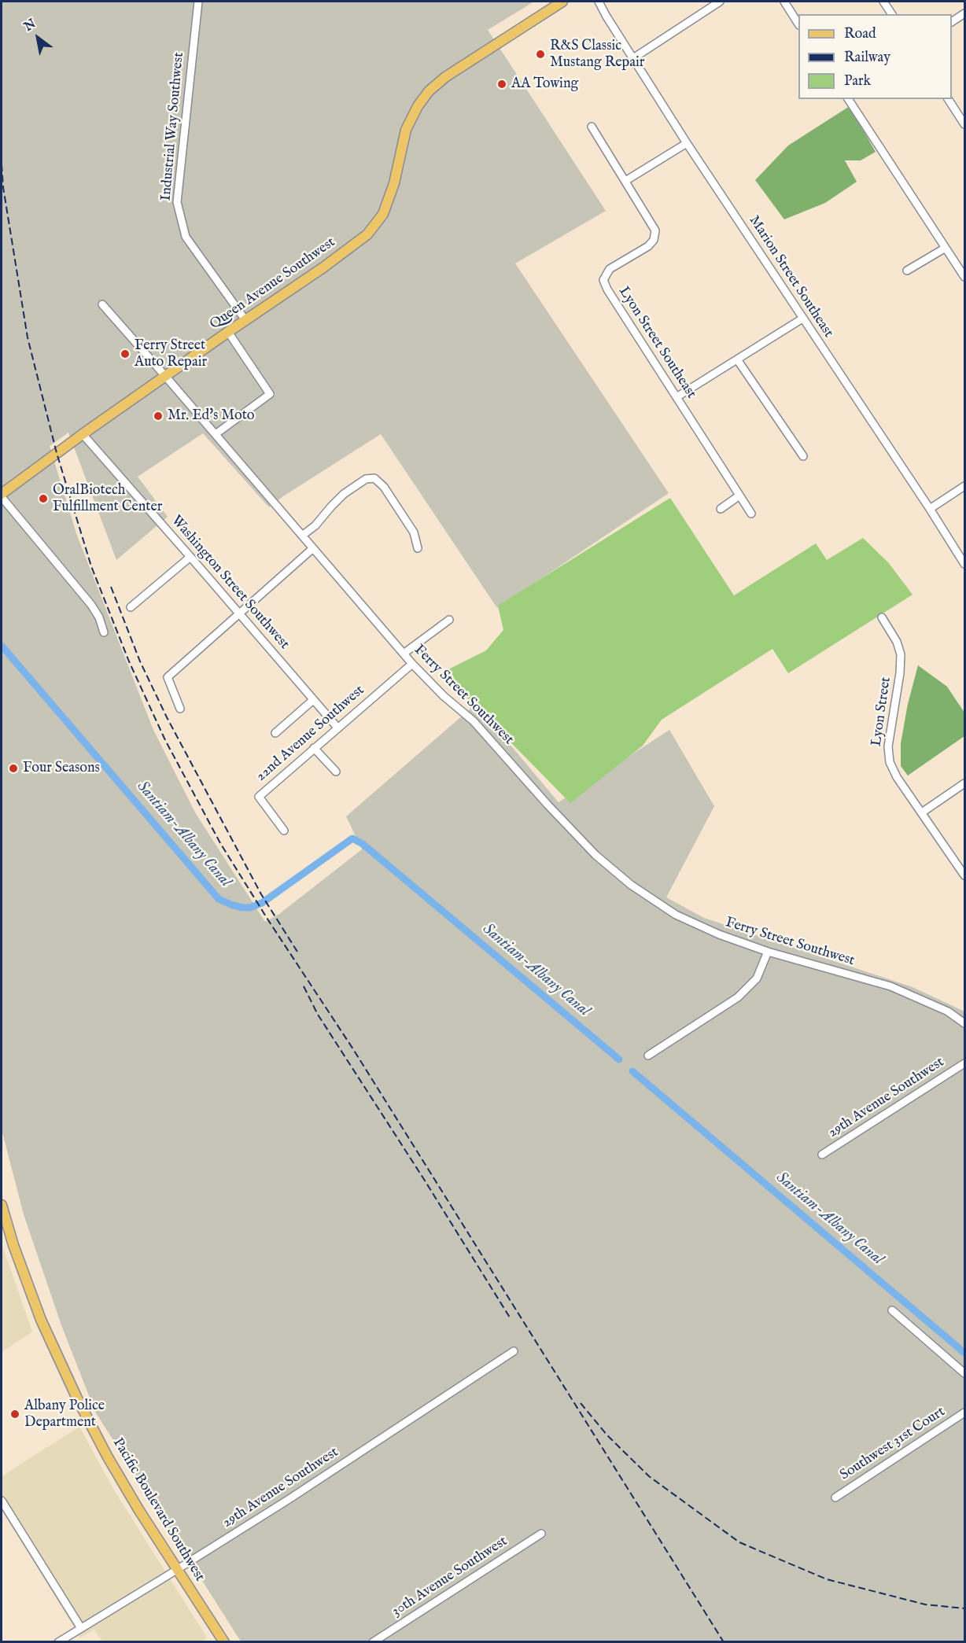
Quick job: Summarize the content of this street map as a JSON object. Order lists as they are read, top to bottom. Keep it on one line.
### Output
{"streets":{"main road":["Queen Avenue Southwest","Pacific Boulevard Southwest"],"street":["Industrial Way Southwest","Marion Street Southeast","Lyon Street Southeast","Washington Street Southwest","Ferry Street Southwest","Lyon Street","22nd Avenue Southwest","29th Avenue Southwest","Southwest 31st Court","30th Avenue Southwest"]},"crossings":[["Industrial Way Southwest","Queen Avenue Southwest"],["Queen Avenue Southwest","Washington Street Southwest"],["Queen Avenue Southwest","Ferry Street Southwest"],["Washington Street Southwest","22nd Avenue Southwest"],["Ferry Street Southwest","22nd Avenue Southwest"],["29th Avenue Southwest","Pacific Boulevard Southwest"]],"water":["Santiam-Albany Canal"],"places":["R&S Classic Mustang Repair","AA Towing","Ferry Street Auto Repair","Mr. Ed's Moto","OralBiotech Fulfillment Center","Four Seasons","Albany Police Department"],"legend":["Road","Railway","Park"],"north":"top left"}
